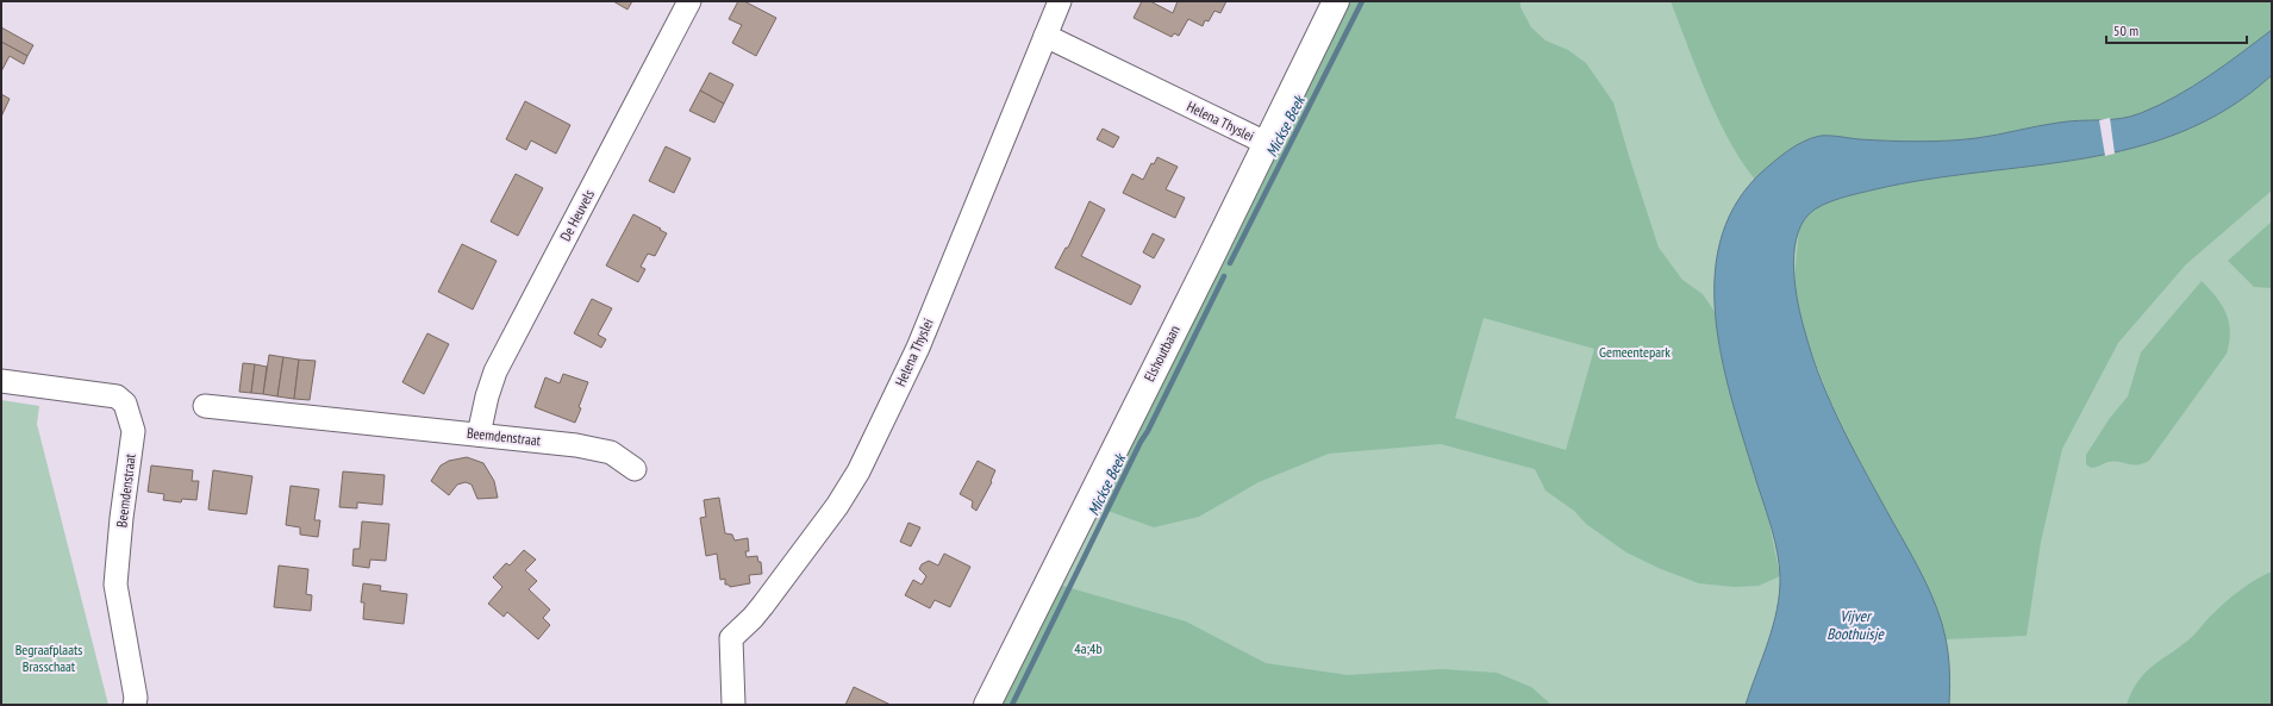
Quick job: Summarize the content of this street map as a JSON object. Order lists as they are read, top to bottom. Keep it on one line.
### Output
{"streets":{"main road":["Elshoutbaan"],"street":["Helena Thyslei","De Heuvels","Beemdenstraat"]},"crossings":[["Helena Thyslei","Elshoutbaan"],["De Heuvels","Beemdenstraat"]],"water":["Mickse Beek","Vijver Boothuisje"],"parks":["Gemeentepark","4a;4b","Begraafplaats Brasschaat"],"scale_bar":"50 m"}
